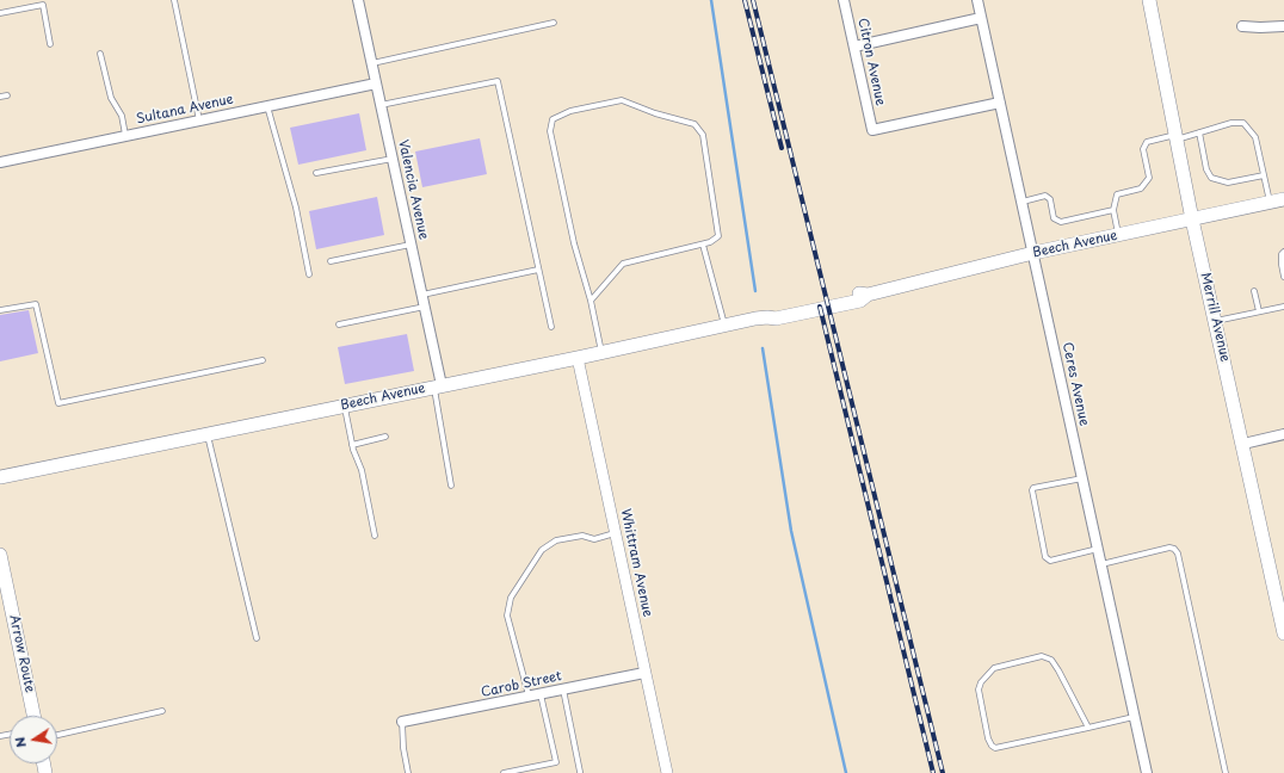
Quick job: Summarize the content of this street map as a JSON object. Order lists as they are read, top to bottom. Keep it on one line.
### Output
{"streets":{"main road":["Beech Avenue","Merrill Avenue","Arrow Route"],"street":["Citron Avenue","Sultana Avenue","Valencia Avenue","Ceres Avenue","Whittram Avenue","Carob Street"]},"crossings":[["Citron Avenue","Ceres Avenue"],["Sultana Avenue","Valencia Avenue"],["Valencia Avenue","Beech Avenue"],["Beech Avenue","Merrill Avenue"],["Beech Avenue","Ceres Avenue"],["Beech Avenue","Whittram Avenue"],["Whittram Avenue","Carob Street"]],"north":"left"}
